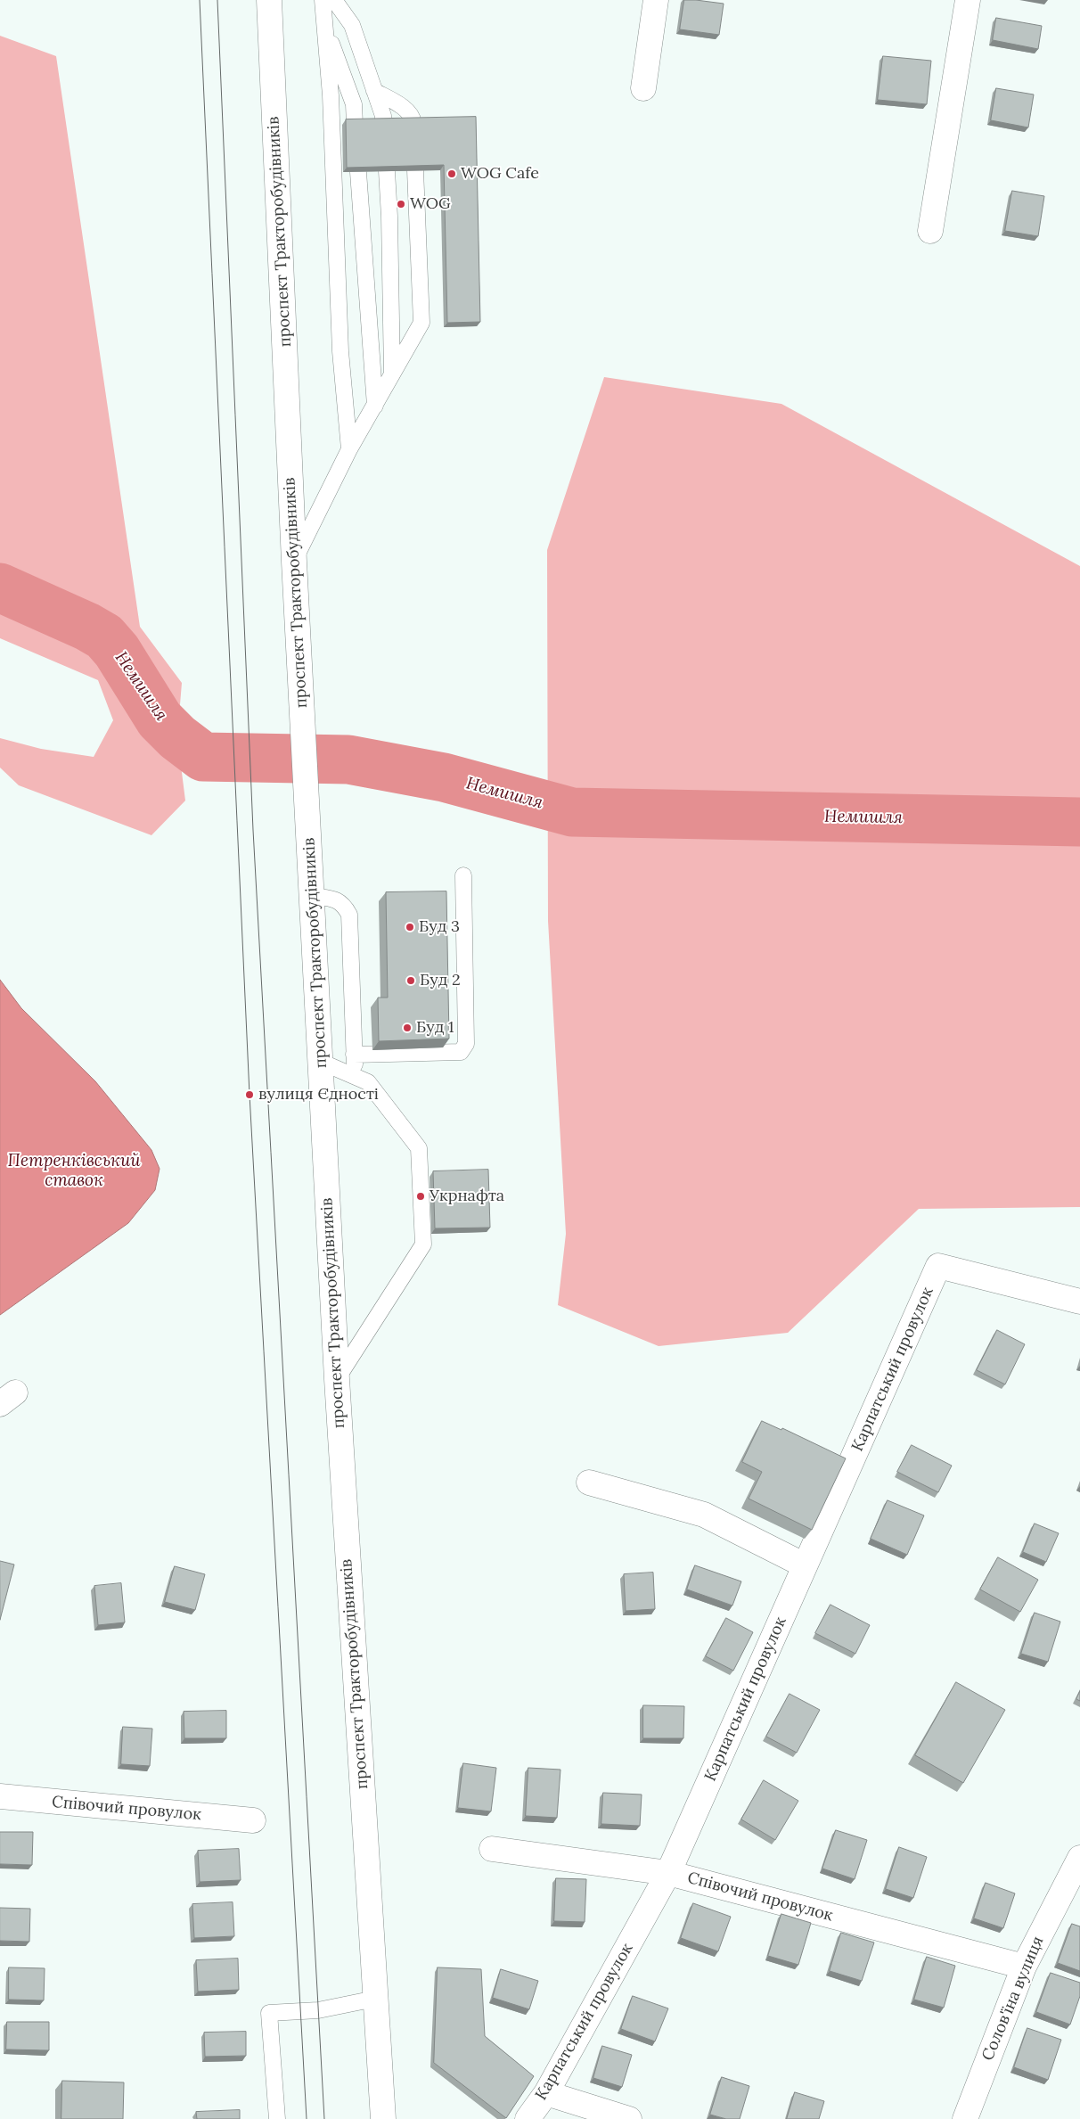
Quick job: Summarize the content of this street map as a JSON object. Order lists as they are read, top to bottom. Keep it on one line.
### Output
{"streets":{"street":["проспект Тракторобудівників","Карпатський провулок","Співочий провулок","Солов'їна вулиця"]},"crossings":[["Карпатський провулок","Співочий провулок"],["Співочий провулок","Солов'їна вулиця"]],"water":["Немишля","Петренківський ставок"],"places":["WOG Cafe","WOG","Буд 3","Буд 2","Буд 1","вулиця Єдності","Укрнафта"]}
